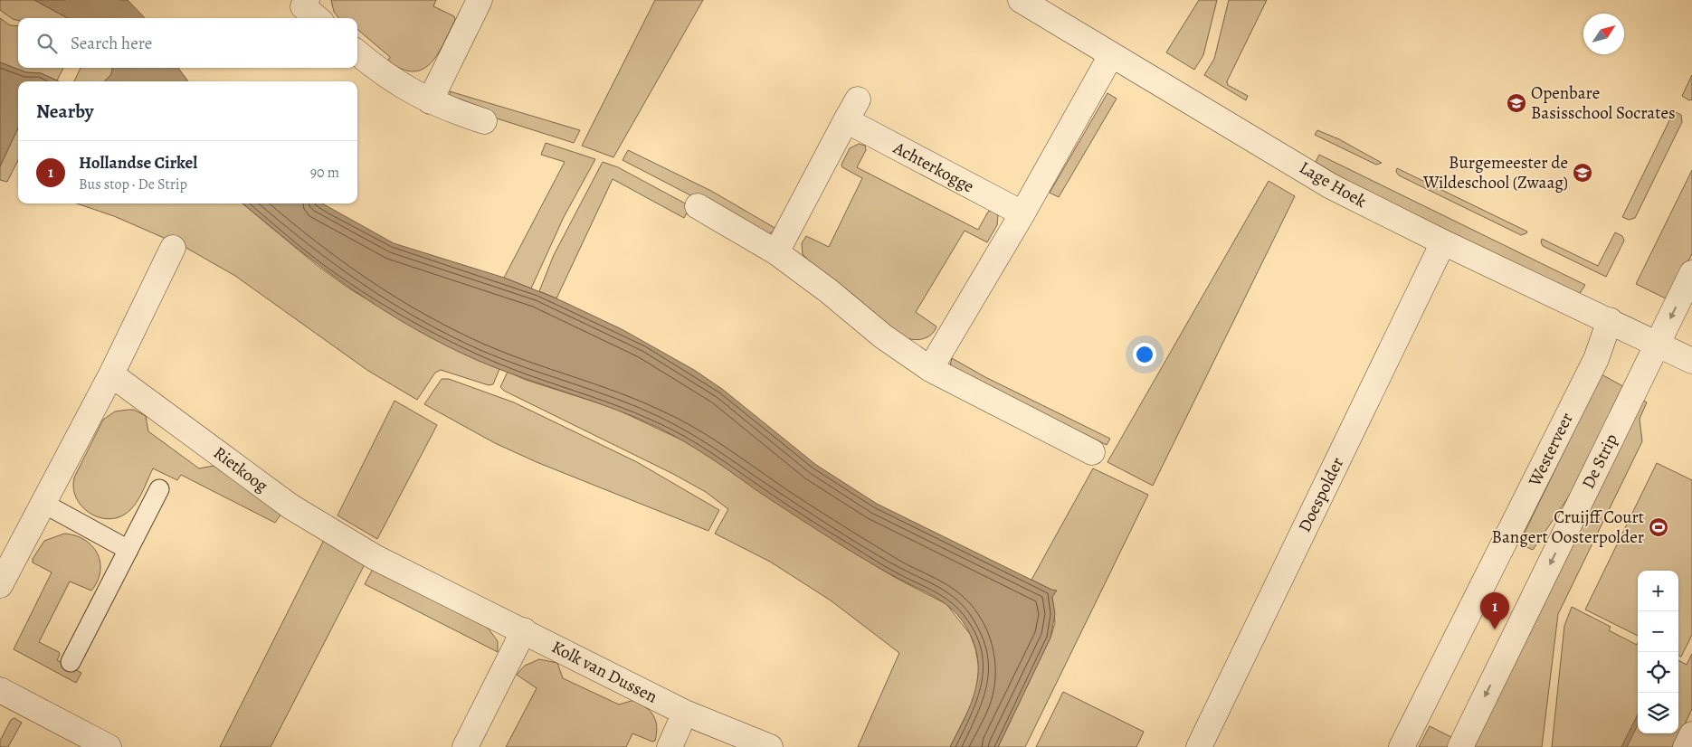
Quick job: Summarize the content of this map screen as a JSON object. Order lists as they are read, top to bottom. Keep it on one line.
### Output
{"streets":{"street":["Achterkogge","Lage Hoek","Westerveer","De Strip","Rietkoog","Doespolder","Kolk van Dussen"]},"crossings":[["Lage Hoek","Westerveer"],["Lage Hoek","De Strip"],["Lage Hoek","Doespolder"],["Rietkoog","Kolk van Dussen"]],"one_way":["De Strip"],"places":{"school or university":["Openbare Basisschool Socrates","Burgemeester de Wildeschool (Zwaag)"],"sports":["Cruijff Court Bangert Oosterpolder"]},"north":"top right","page":{"search":"Search here","heading":"Nearby","list":[{"mark":"1","name":"Hollandse Cirkel","note":"Bus stop · De Strip","value":"90 m"}],"map_buttons":["+","−"],"pins":"1"}}
